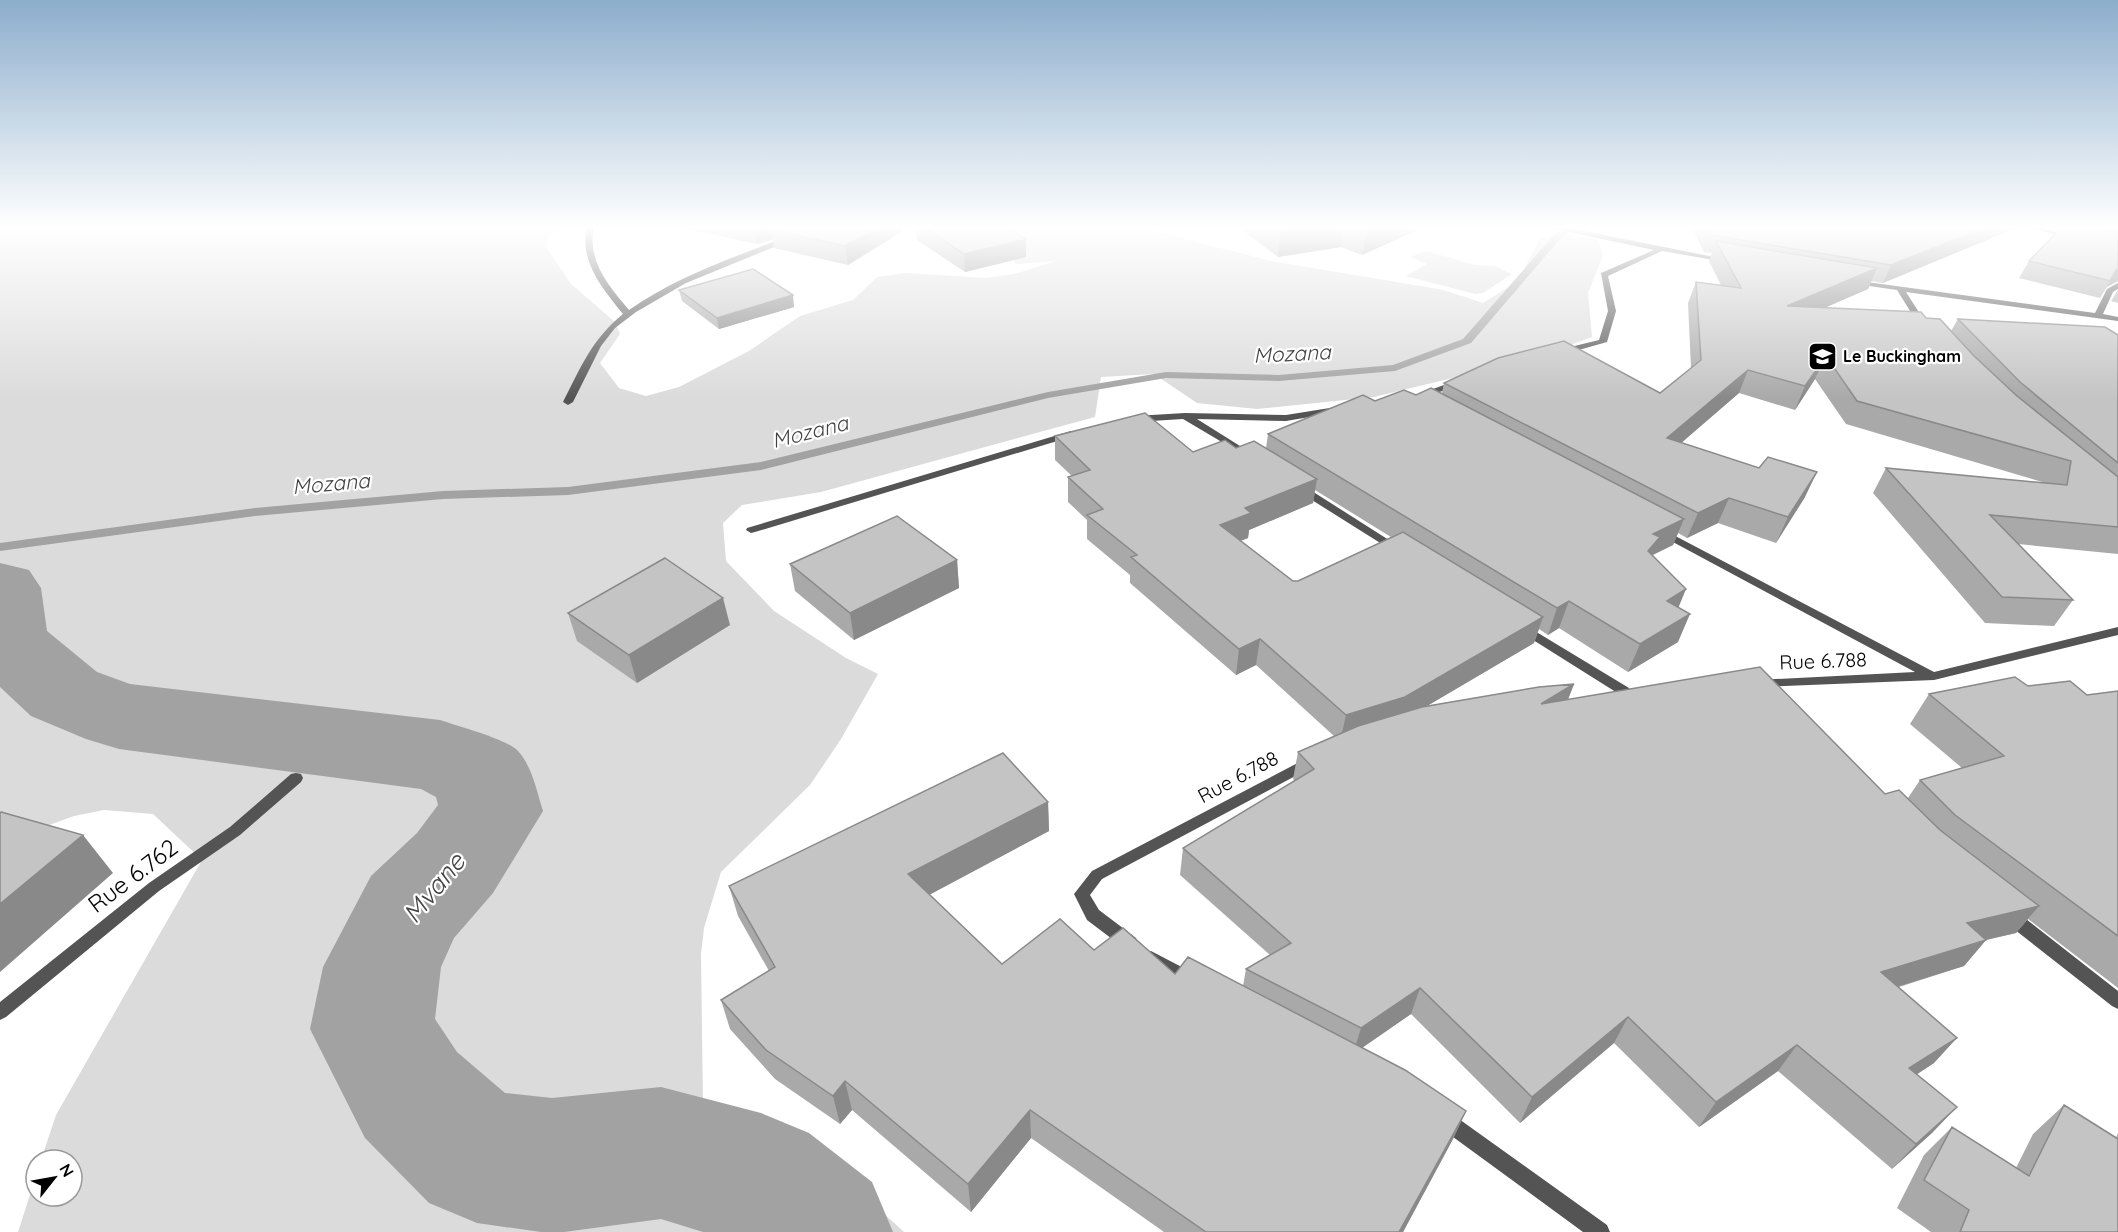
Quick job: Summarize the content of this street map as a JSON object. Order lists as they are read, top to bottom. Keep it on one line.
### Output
{"streets":{"street":["Rue 6.788","Rue 6.762"]},"water":["Mozana","Mvane"],"places":{"school or university":["Le Buckingham"]},"north":"top right"}
